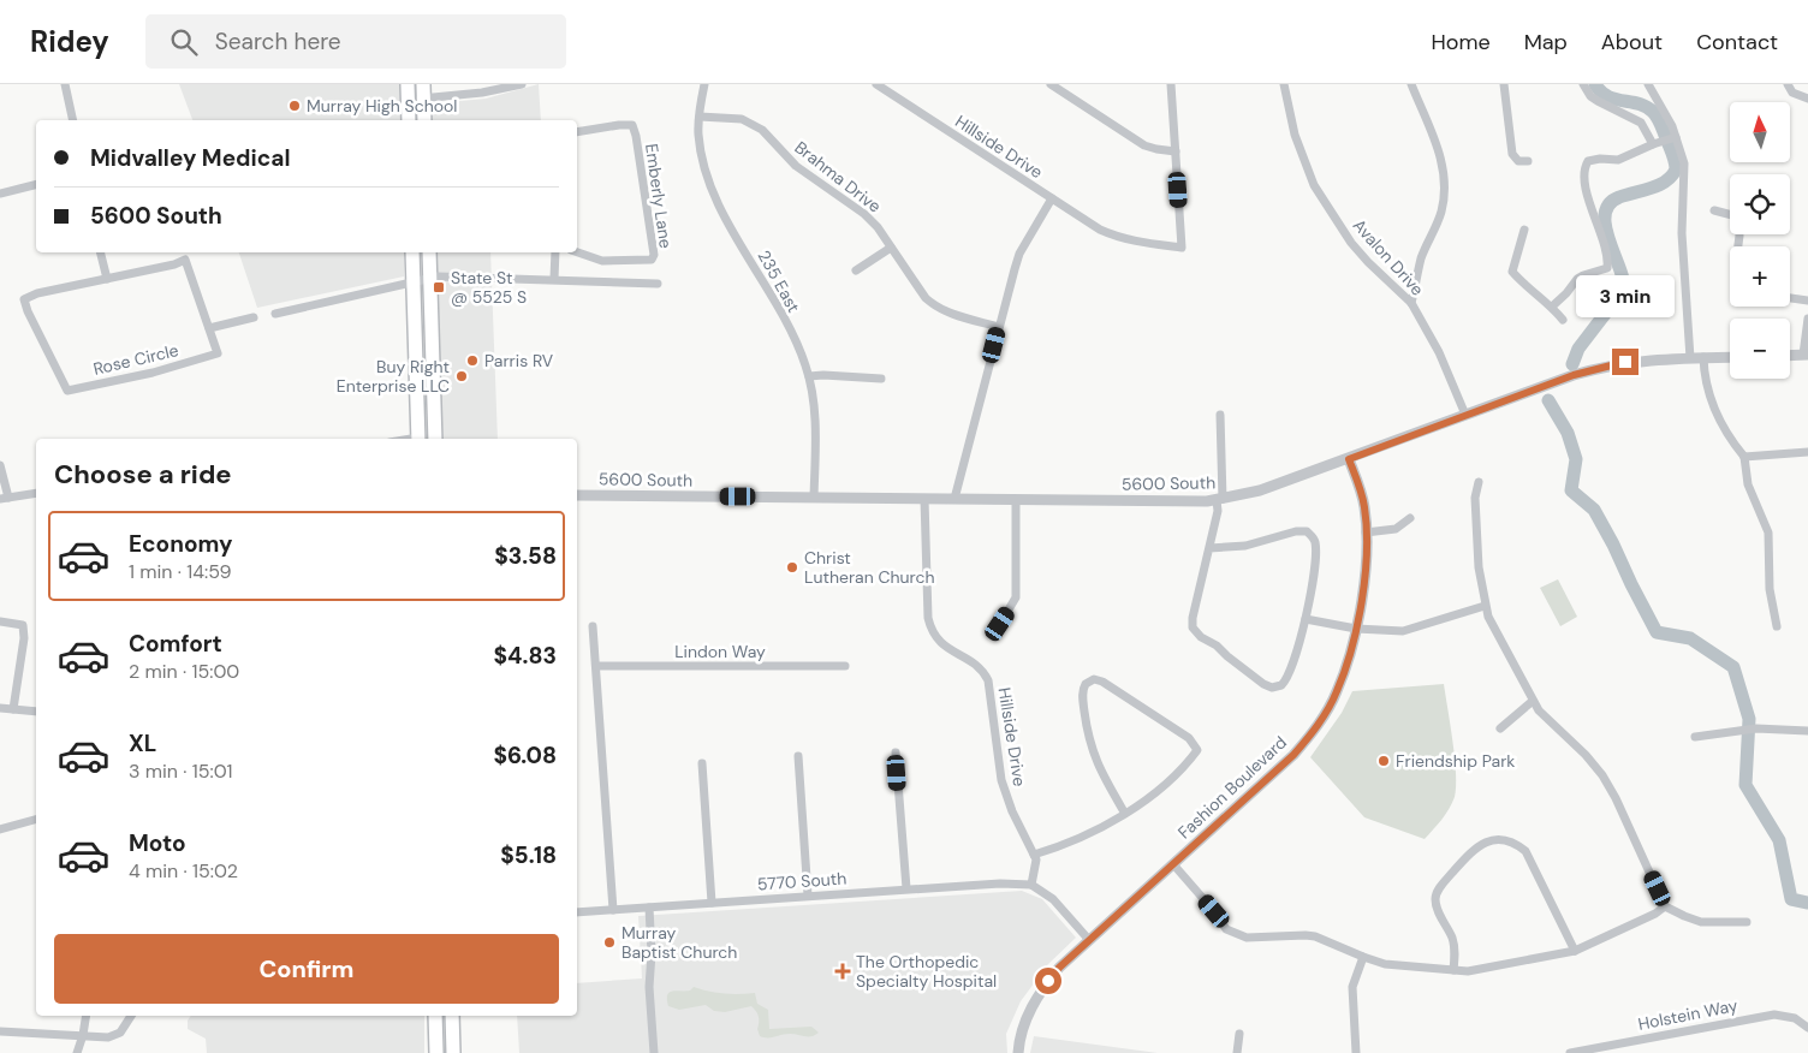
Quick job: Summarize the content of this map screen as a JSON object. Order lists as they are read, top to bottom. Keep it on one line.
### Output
{"streets":{"street":["Hillside Drive","Brahma Drive","Emberly Lane","Avalon Drive","235 East","Rose Circle","5600 South","Lindon Way","Fashion Boulevard","5770 South","Holstein Way"]},"crossings":[["Hillside Drive","Brahma Drive"],["Hillside Drive","5600 South"],["Brahma Drive","235 East"],["Avalon Drive","5600 South"],["235 East","5600 South"],["5600 South","Fashion Boulevard"]],"places":{"other":["Murray High School","Parris RV","Buy Right Enterprise LLC","Christ Lutheran Church","Friendship Park","Murray Baptist Church"],"transit":["State St @ 5525 S"],"health":["The Orthopedic Specialty Hospital"]},"north":"top","page":{"header":"Ridey","search":"Search here","nav":["Home","Map","About","Contact"],"map_buttons":["+","−"],"banner":["Midvalley Medical","5600 South"],"bubble":"3 min","heading":"Choose a ride","list":[{"name":"Economy","note":"1 min · 14:59","value":"$3.58"},{"name":"Comfort","note":"2 min · 15:00","value":"$4.83"},{"name":"XL","note":"3 min · 15:01","value":"$6.08"},{"name":"Moto","note":"4 min · 15:02","value":"$5.18"}],"buttons":"Confirm"}}
